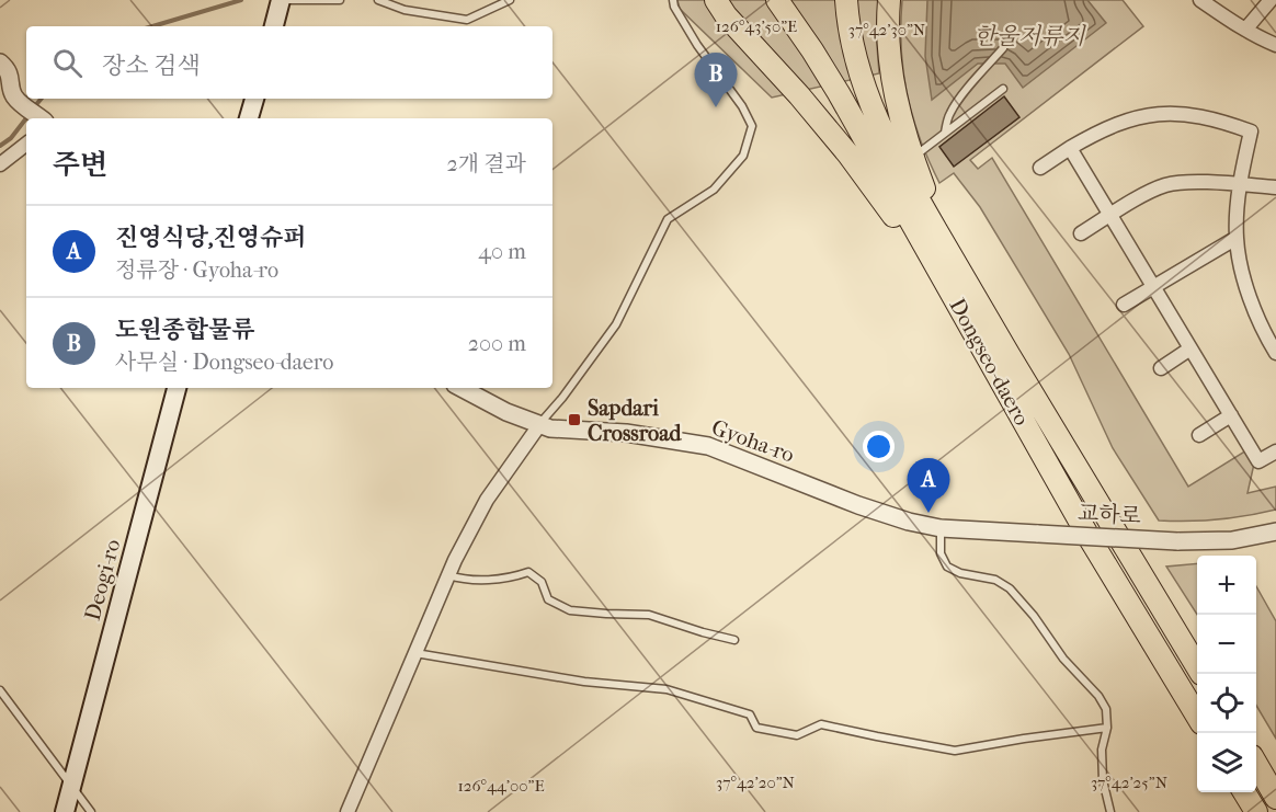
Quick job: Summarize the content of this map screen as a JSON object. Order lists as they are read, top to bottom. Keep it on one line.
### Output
{"streets":{"highway":["Dongseo-daero"],"main road":["Deogi-ro"],"street":["Gyoha-ro","교하로"]},"crossings":[["Gyoha-ro","교하로"]],"water":["한울저류지"],"places":{"transit":["Sapdari Crossroad"]},"page":{"search":"장소 검색","pins":["B","A"],"heading":["주변","2개 결과"],"list":[{"mark":"A","name":"진영식당,진영슈퍼","note":"정류장 · Gyoha-ro","value":"40 m"},{"mark":"B","name":"도원종합물류","note":"사무실 · Dongseo-daero","value":"200 m"}],"map_buttons":["+","−"]},"coordinates":["126°43'50\"E","37°42'30\"N","37°42'20\"N","37°42'25\"N","126°44'00\"E"]}
